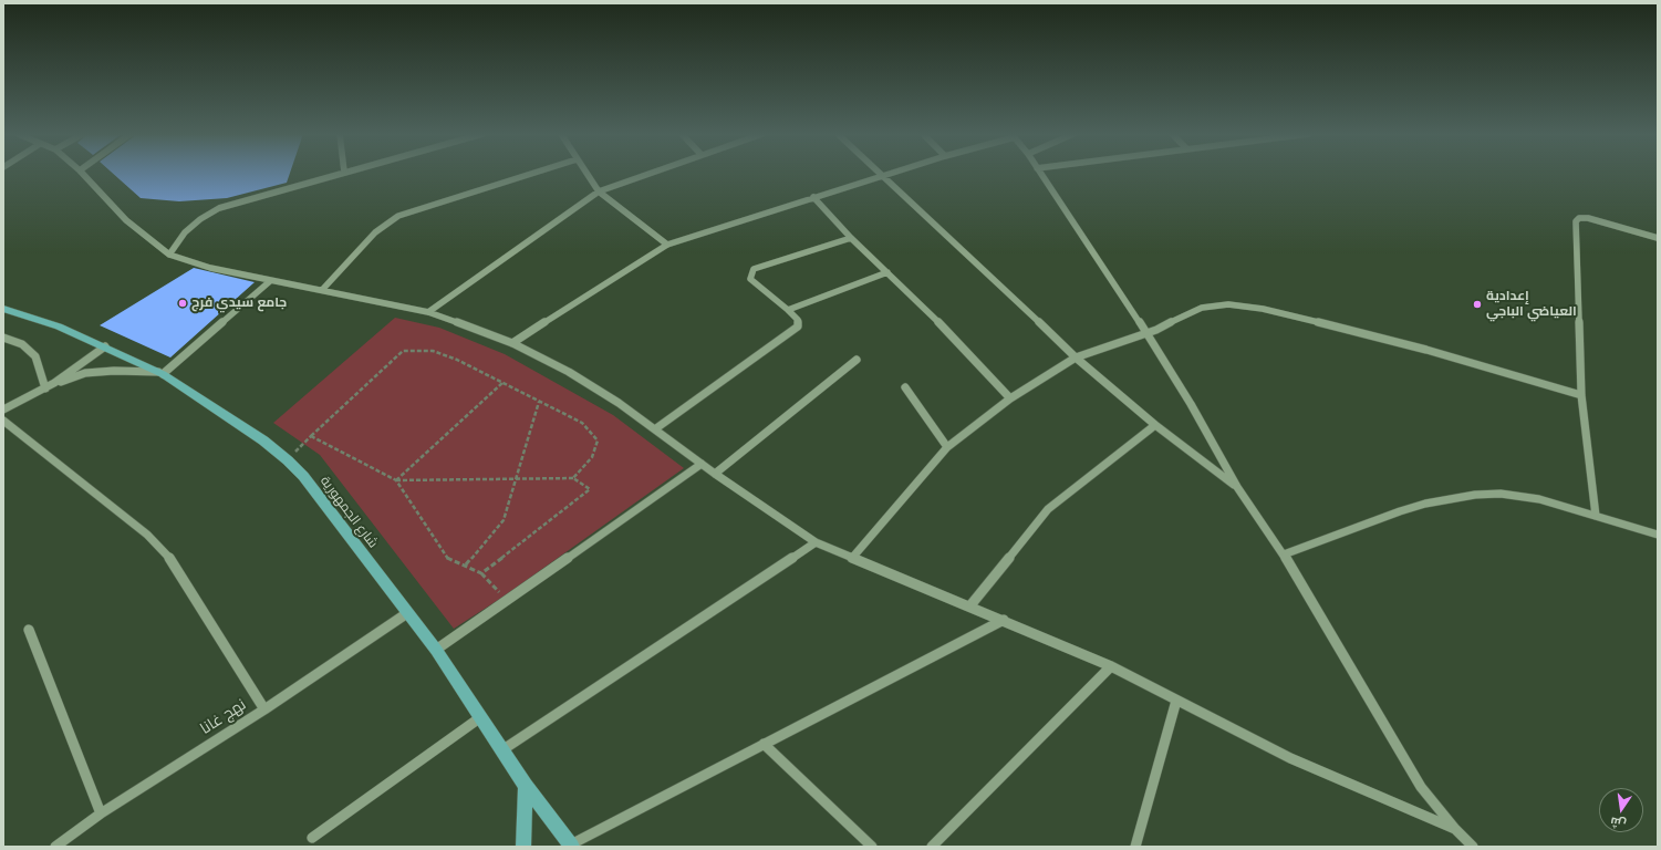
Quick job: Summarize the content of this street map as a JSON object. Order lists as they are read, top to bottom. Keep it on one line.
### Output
{"streets":{"main road":["شارع الجمهورية"],"street":["نهج غانا"]},"crossings":[["شارع الجمهورية","نهج غانا"]],"places":["جامع سيدي فرج","إعدادية العياضي الباجي"],"north":"bottom"}
